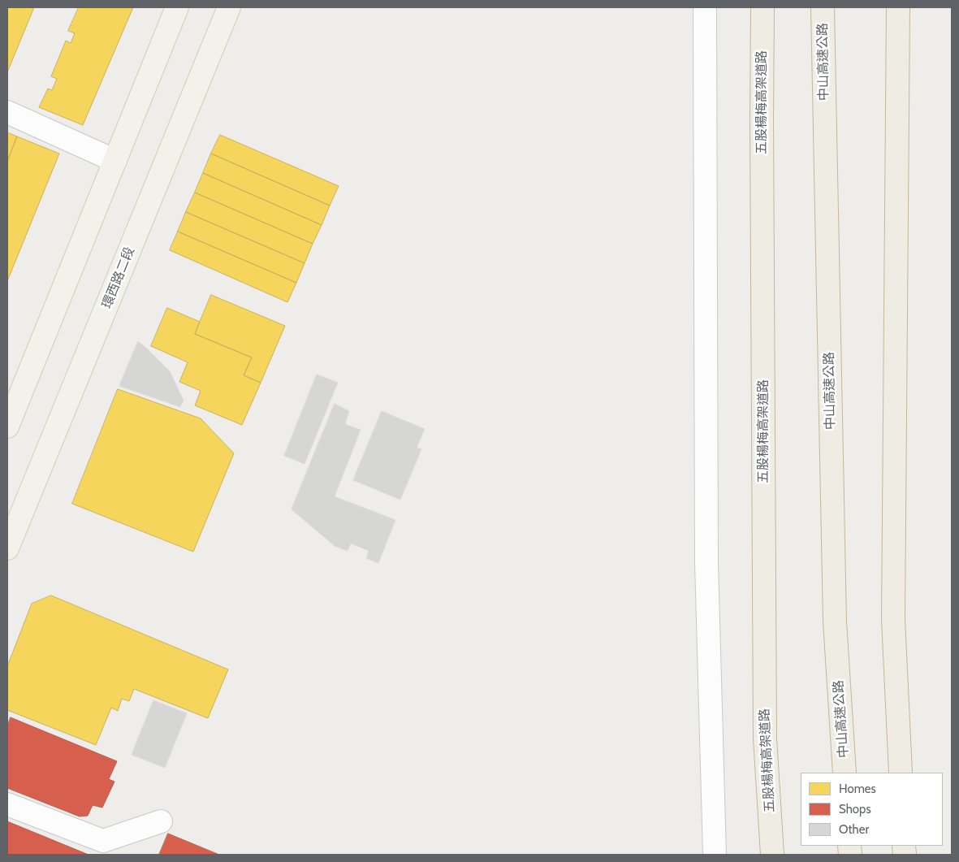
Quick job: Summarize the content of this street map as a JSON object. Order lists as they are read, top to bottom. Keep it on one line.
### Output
{"streets":{"highway":["中山高速公路","五股楊梅高架道路"],"main road":["環西路二段"]},"legend":["Homes","Shops","Other"]}
